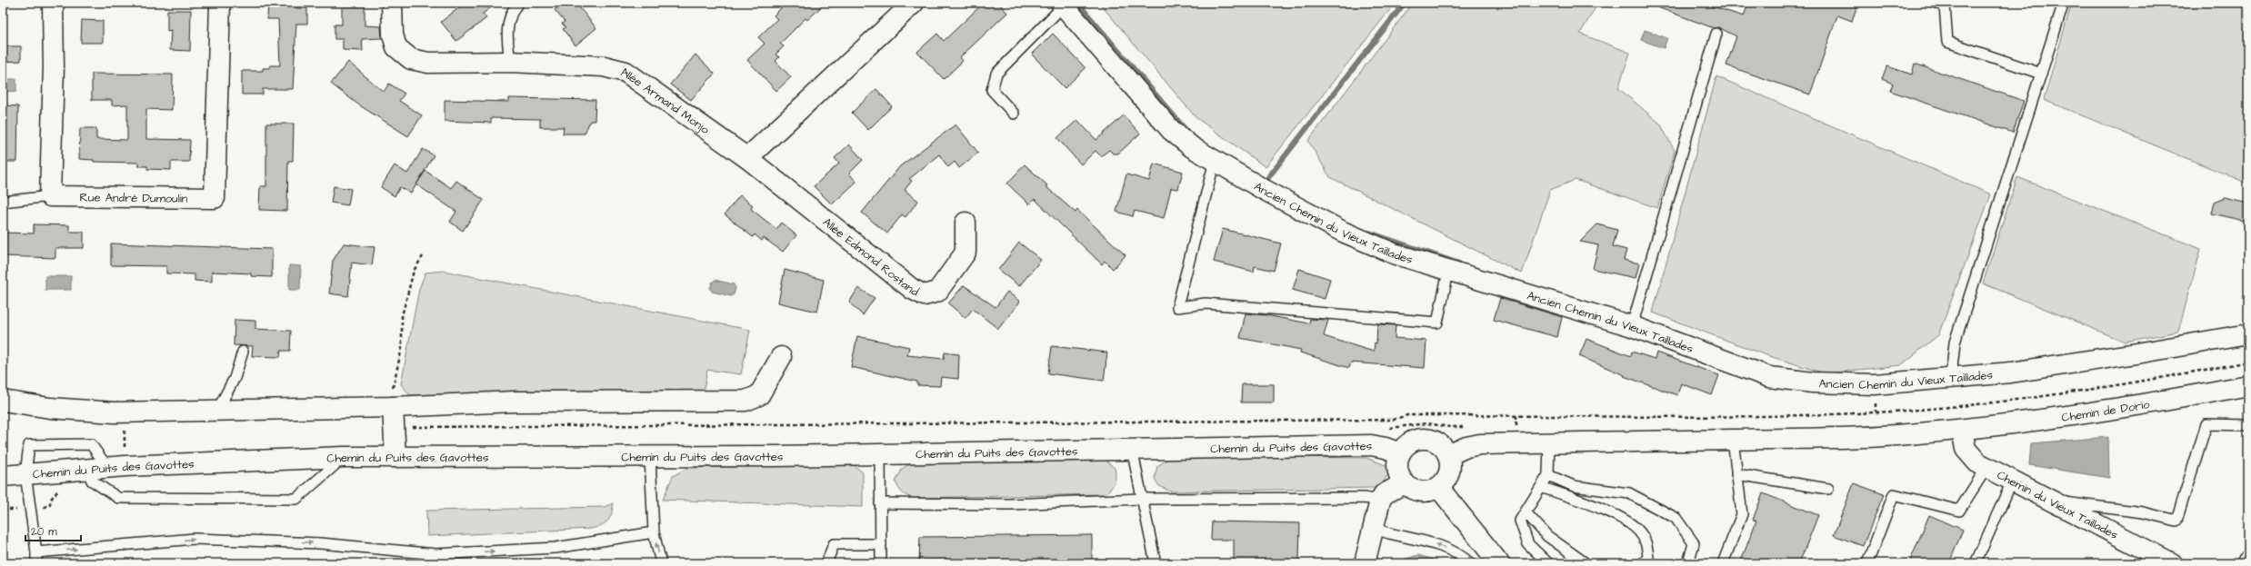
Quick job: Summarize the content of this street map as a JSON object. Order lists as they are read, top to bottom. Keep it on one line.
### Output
{"streets":{"street":["Allée Armand Monjo","Rue André Dumoulin","Ancien Chemin du Vieux Taillades","Allée Edmond Rostand","Chemin de Dorio","Chemin du Puits des Gavottes","Chemin du Vieux Taillades"]},"crossings":[["Allée Armand Monjo","Allée Edmond Rostand"],["Chemin de Dorio","Chemin du Puits des Gavottes"],["Chemin de Dorio","Chemin du Vieux Taillades"]],"scale_bar":"20 m"}
